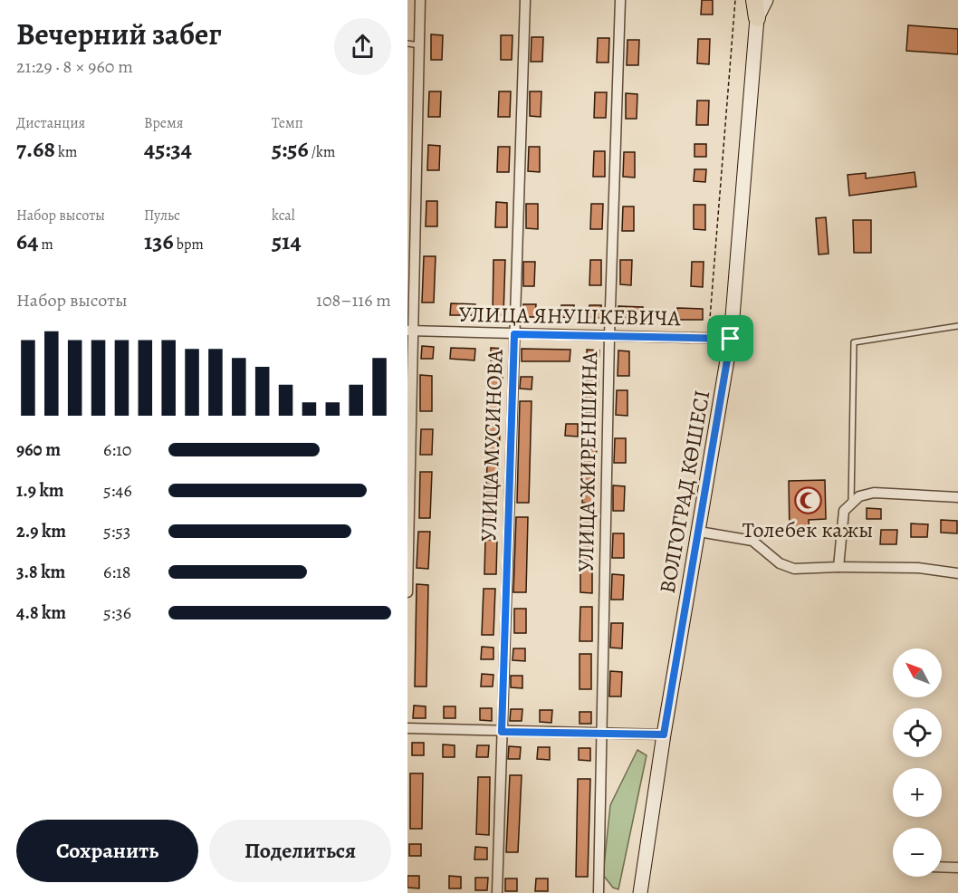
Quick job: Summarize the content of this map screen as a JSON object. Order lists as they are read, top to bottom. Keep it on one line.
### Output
{"streets":{"main road":["ВОЛГОГРАД КӨШЕСІ"],"street":["УЛИЦА ЯНУШКЕВИЧА","УЛИЦА МУСИНОВА","УЛИЦА ЖИРЕНШИНА"]},"crossings":[["УЛИЦА ЯНУШКЕВИЧА","УЛИЦА МУСИНОВА"],["УЛИЦА ЯНУШКЕВИЧА","УЛИЦА ЖИРЕНШИНА"],["УЛИЦА ЯНУШКЕВИЧА","ВОЛГОГРАД КӨШЕСІ"]],"places":{"mosque":["Толебек кажы"]},"north":"top left","page":{"heading":["Вечерний забег","21:29 · 8 × 960 m"],"stats":[["Дистанция","7.68 km"],["Время","45:34"],["Темп","5:56 /km"],["Набор высоты","64 m"],["Пульс","136 bpm"],["kcal","514"]],"chart":["Набор высоты","108–116 m"],"list":[{"name":"960 m","note":"6:10"},{"name":"1.9 km","note":"5:46"},{"name":"2.9 km","note":"5:53"},{"name":"3.8 km","note":"6:18"},{"name":"4.8 km","note":"5:36"}],"map_buttons":["+","−"],"buttons":["Сохранить","Поделиться"]}}
